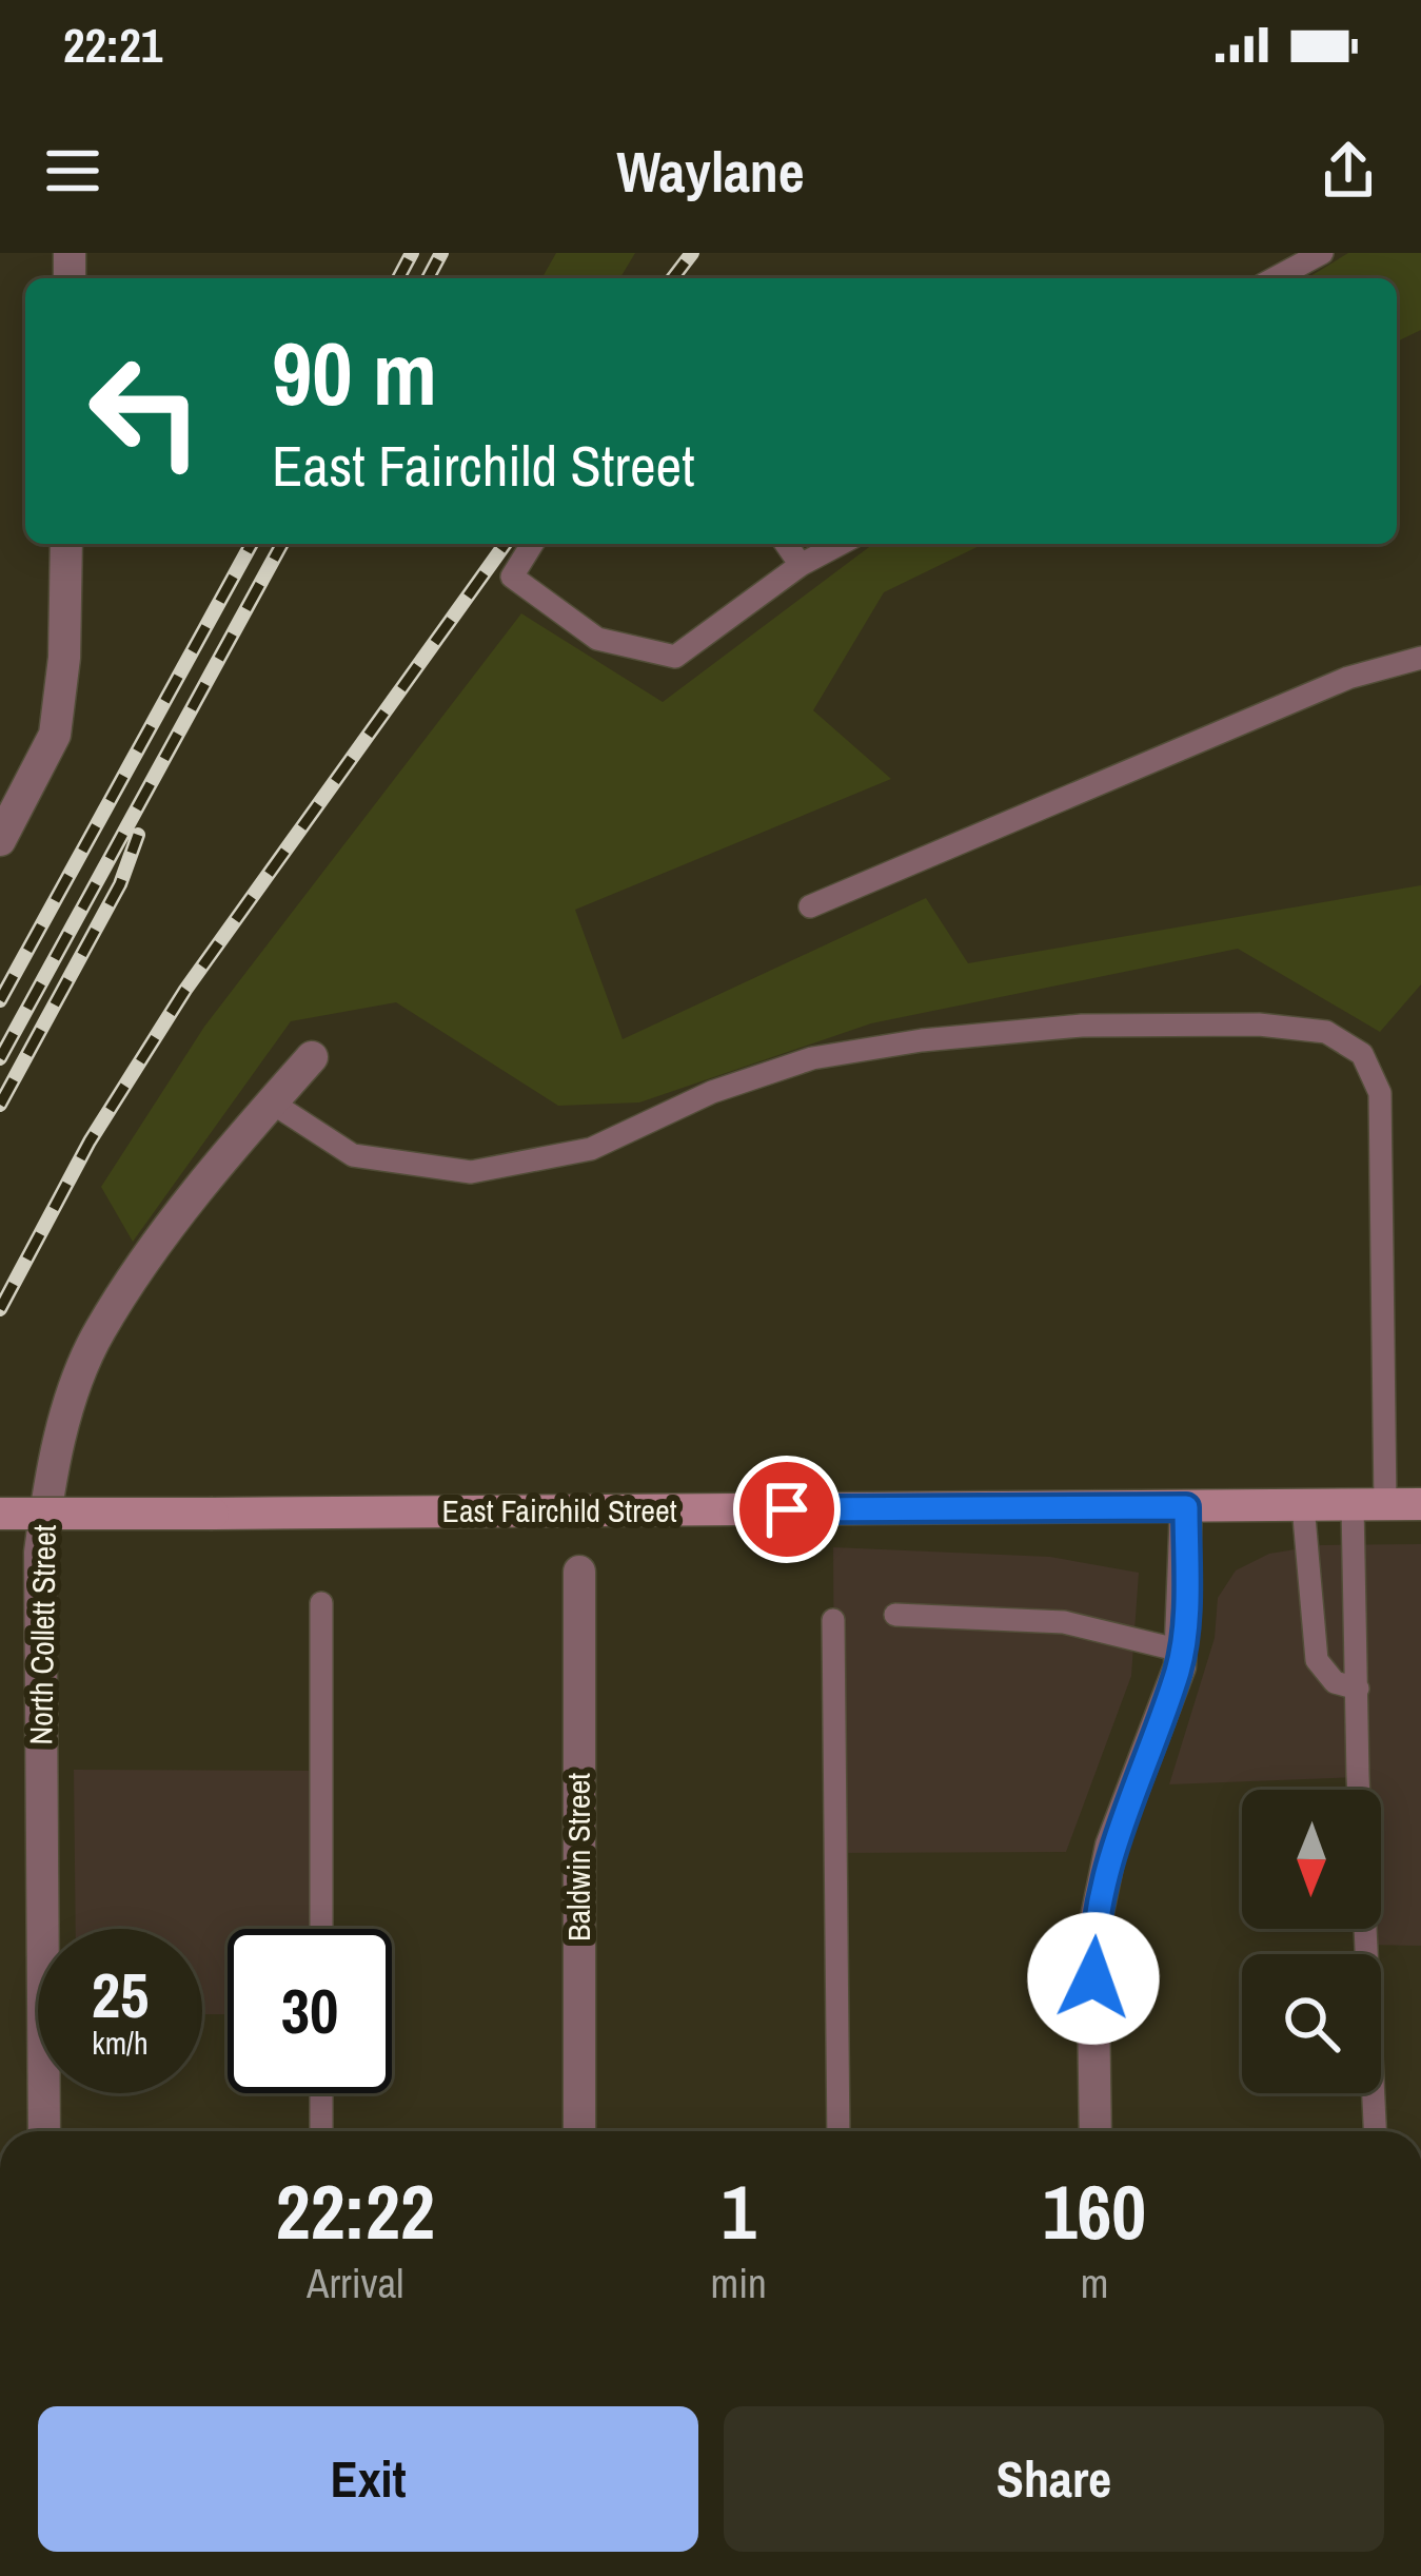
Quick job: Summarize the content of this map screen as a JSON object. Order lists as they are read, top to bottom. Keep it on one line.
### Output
{"streets":{"street":["East Fairchild Street","North Collett Street","Baldwin Street"]},"north":"bottom","page":{"status":"22:21","header":"Waylane","turn":["90 m","East Fairchild Street"],"speed":"25 km/h","limit":"30","eta":["22:22","Arrival","1","min","160","m"],"buttons":["Exit","Share"]}}
